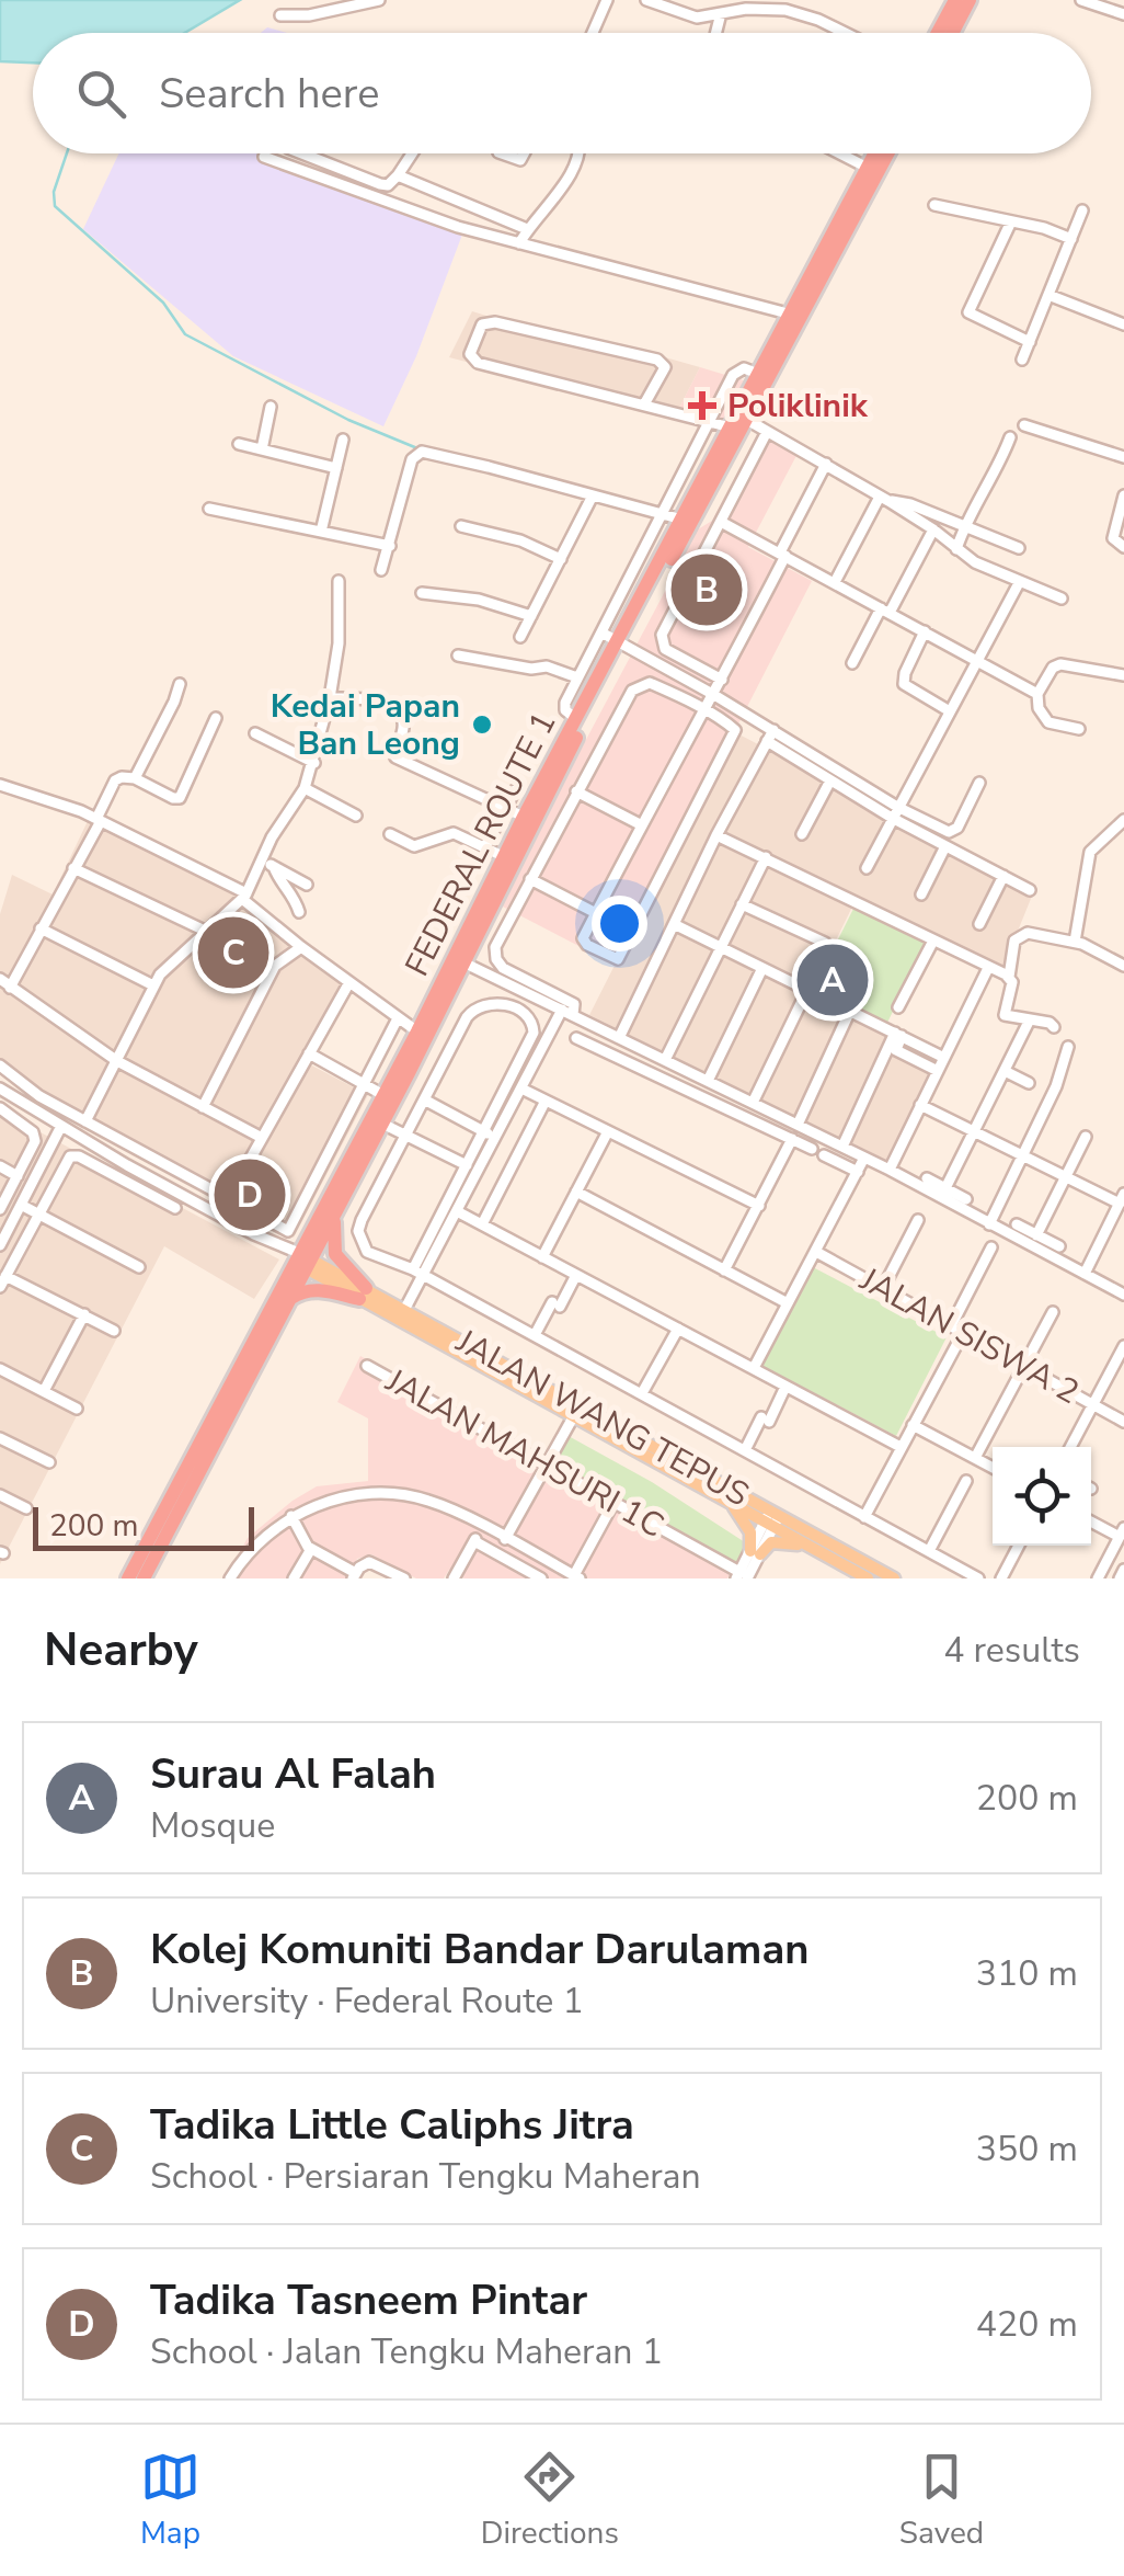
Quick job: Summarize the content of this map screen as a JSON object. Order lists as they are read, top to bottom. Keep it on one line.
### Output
{"streets":{"highway":["FEDERAL ROUTE 1"],"main road":["JALAN WANG TEPUS"],"street":["JALAN SISWA 2","JALAN MAHSURI 1C"]},"crossings":[["FEDERAL ROUTE 1","JALAN WANG TEPUS"]],"places":{"health":["Poliklinik"],"other":["Kedai Papan Ban Leong"]},"scale_bar":"200 m","page":{"search":"Search here","pins":["B","C","A","D"],"scale":"200 m","heading":["Nearby","4 results"],"list":[{"mark":"A","name":"Surau Al Falah","note":"Mosque","value":"200 m"},{"mark":"B","name":"Kolej Komuniti Bandar Darulaman","note":"University · Federal Route 1","value":"310 m"},{"mark":"C","name":"Tadika Little Caliphs Jitra","note":"School · Persiaran Tengku Maheran","value":"350 m"},{"mark":"D","name":"Tadika Tasneem Pintar","note":"School · Jalan Tengku Maheran 1","value":"420 m"}],"nav":["Map","Directions","Saved"]}}
